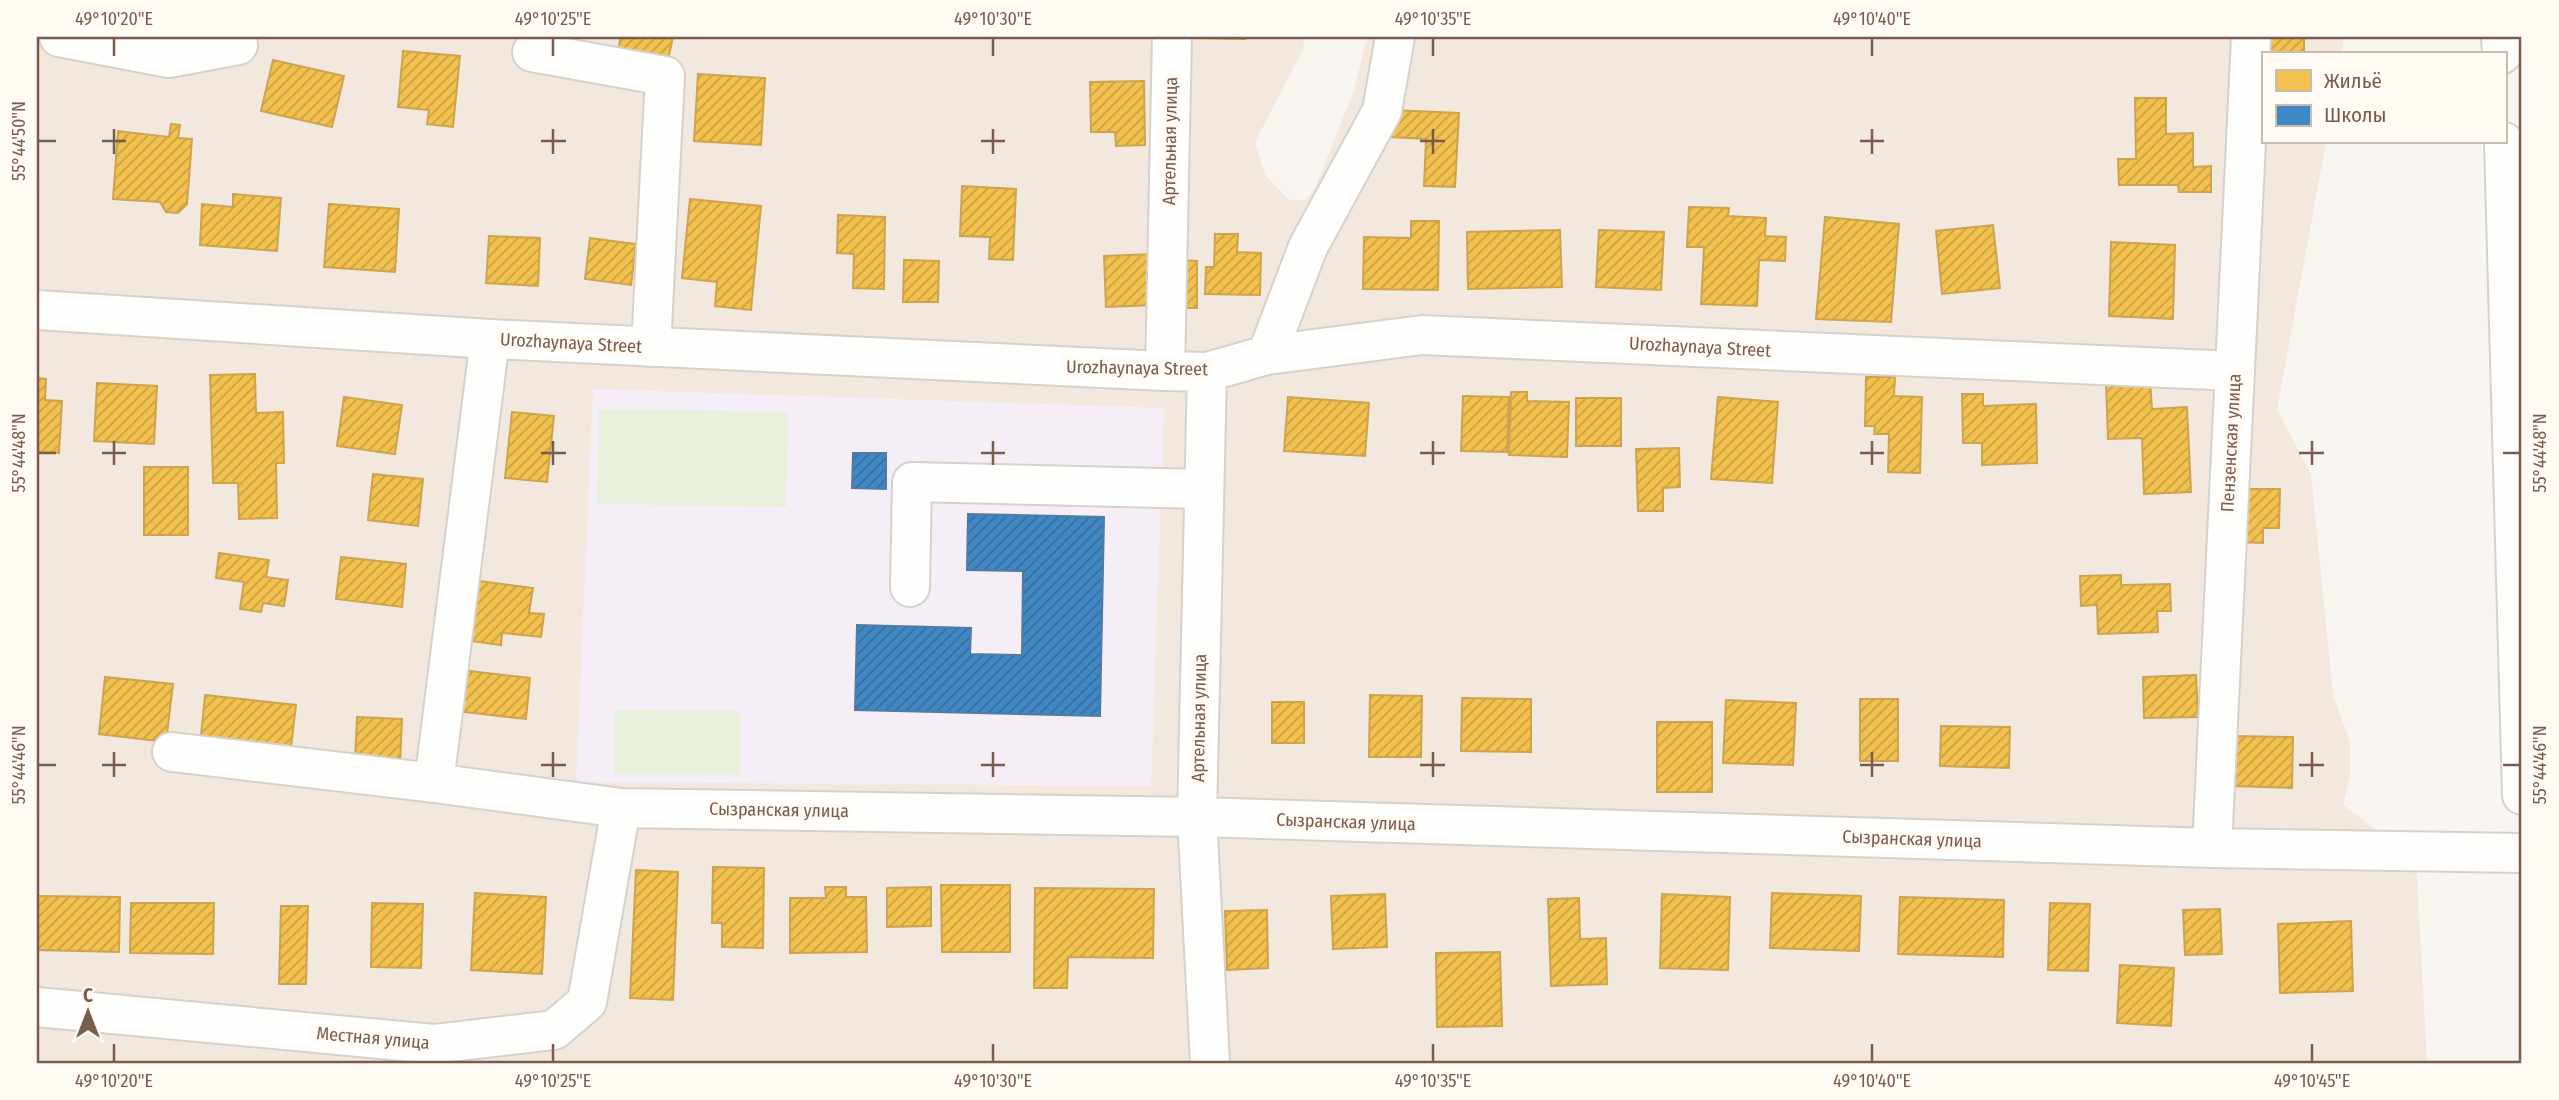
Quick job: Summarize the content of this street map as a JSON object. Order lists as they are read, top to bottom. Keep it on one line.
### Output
{"streets":{"street":["Артельная улица","Urozhaynaya Street","Пензенская улица","Сызранская улица","Местная улица"]},"crossings":[["Артельная улица","Urozhaynaya Street"],["Артельная улица","Сызранская улица"],["Urozhaynaya Street","Пензенская улица"],["Пензенская улица","Сызранская улица"],["Сызранская улица","Местная улица"]],"legend":["Жильё","Школы"],"north":"top","coordinates":["49°10'20\"E","49°10'25\"E","49°10'30\"E","49°10'35\"E","49°10'40\"E","55°44'50\"N","55°44'48\"N","55°44'46\"N","49°10'45\"E"]}
